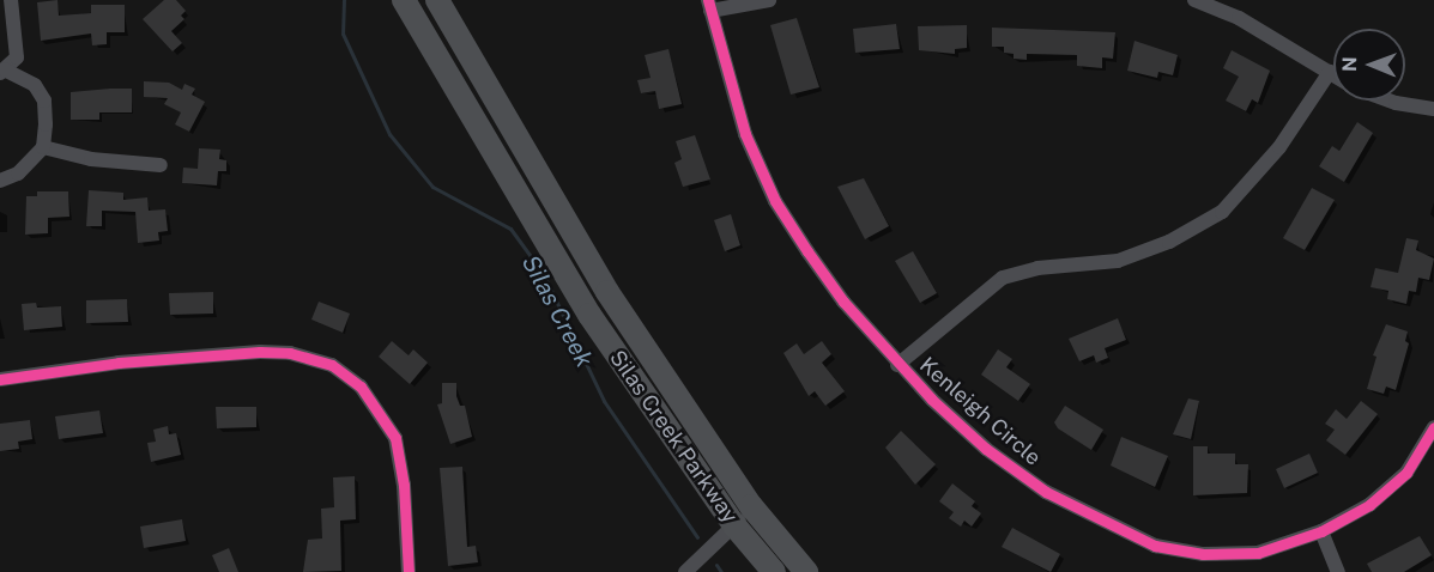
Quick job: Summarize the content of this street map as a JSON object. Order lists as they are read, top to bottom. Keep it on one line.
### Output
{"streets":{"main road":["Silas Creek Parkway"],"street":["Kenleigh Circle"]},"water":["Silas Creek"],"north":"left"}
